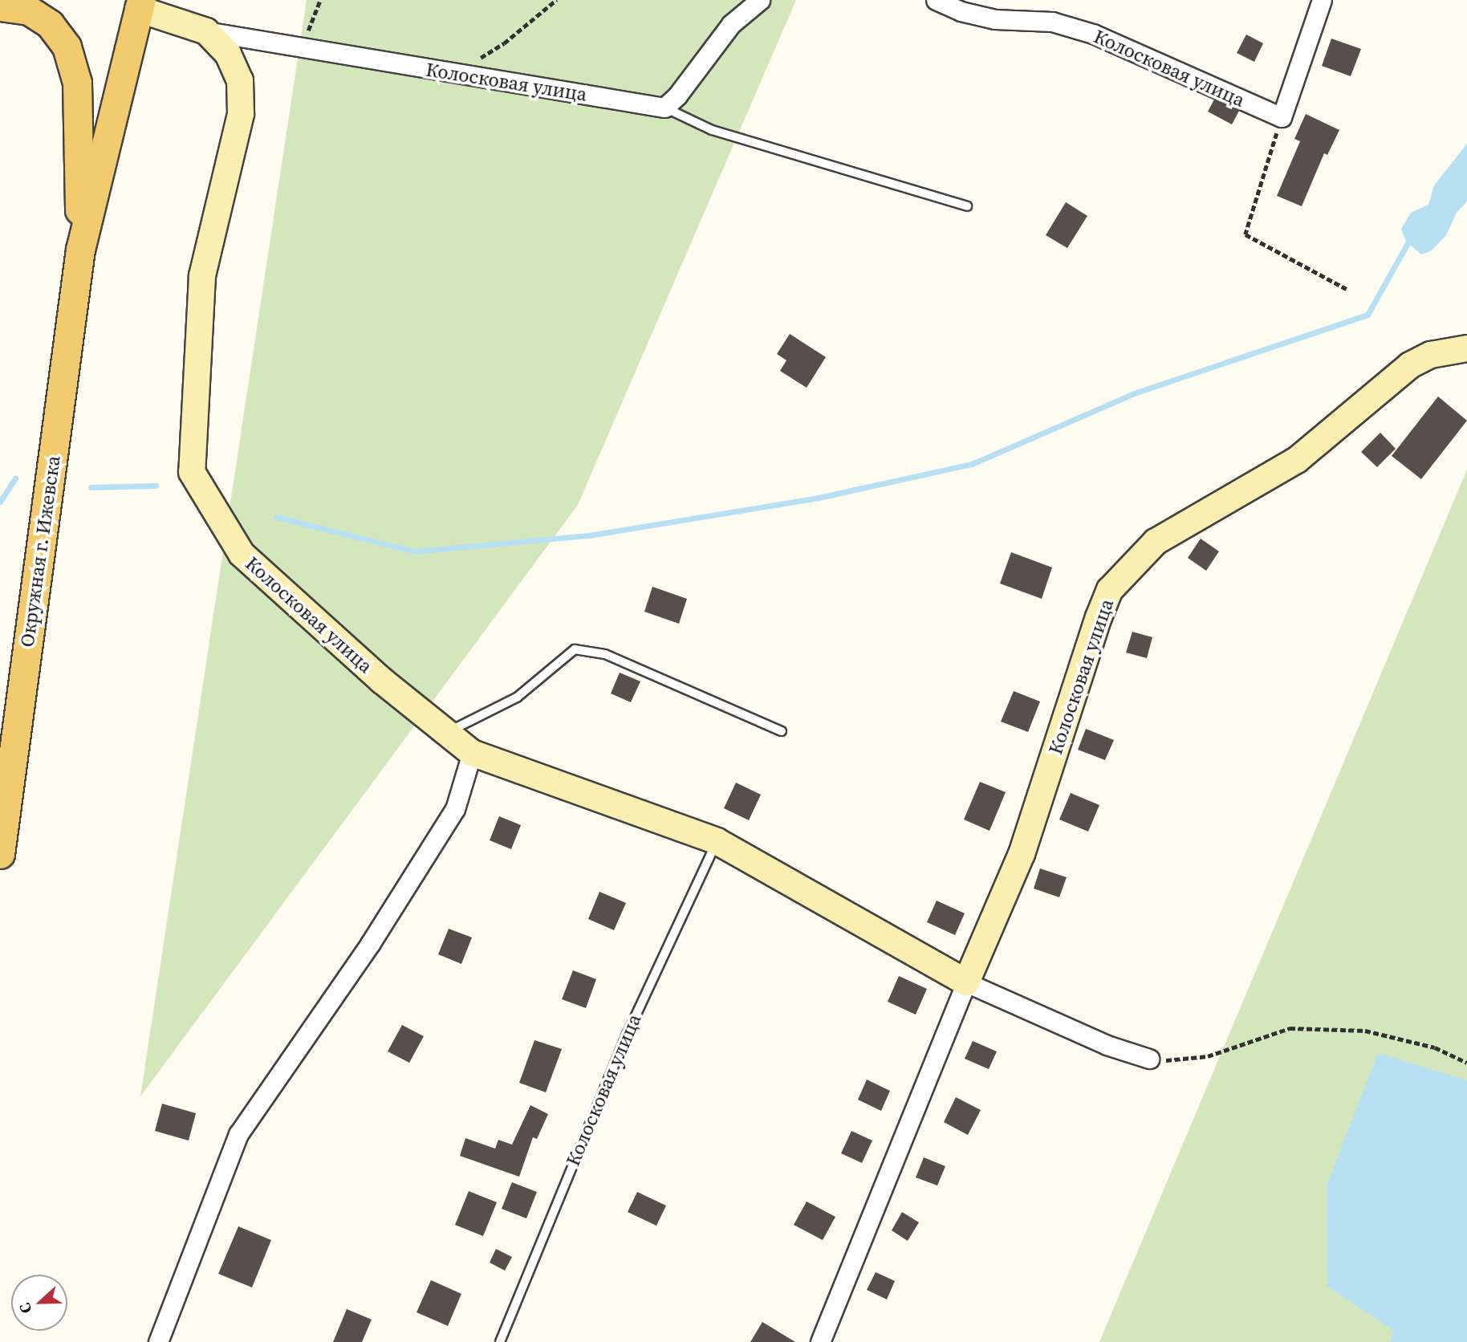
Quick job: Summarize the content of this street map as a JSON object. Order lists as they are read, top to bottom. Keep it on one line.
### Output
{"streets":{"main road":["Окружная г. Ижевска"],"street":["Колосковая улица"]},"crossings":[["Колосковая улица","Окружная г. Ижевска"]],"north":"left"}
